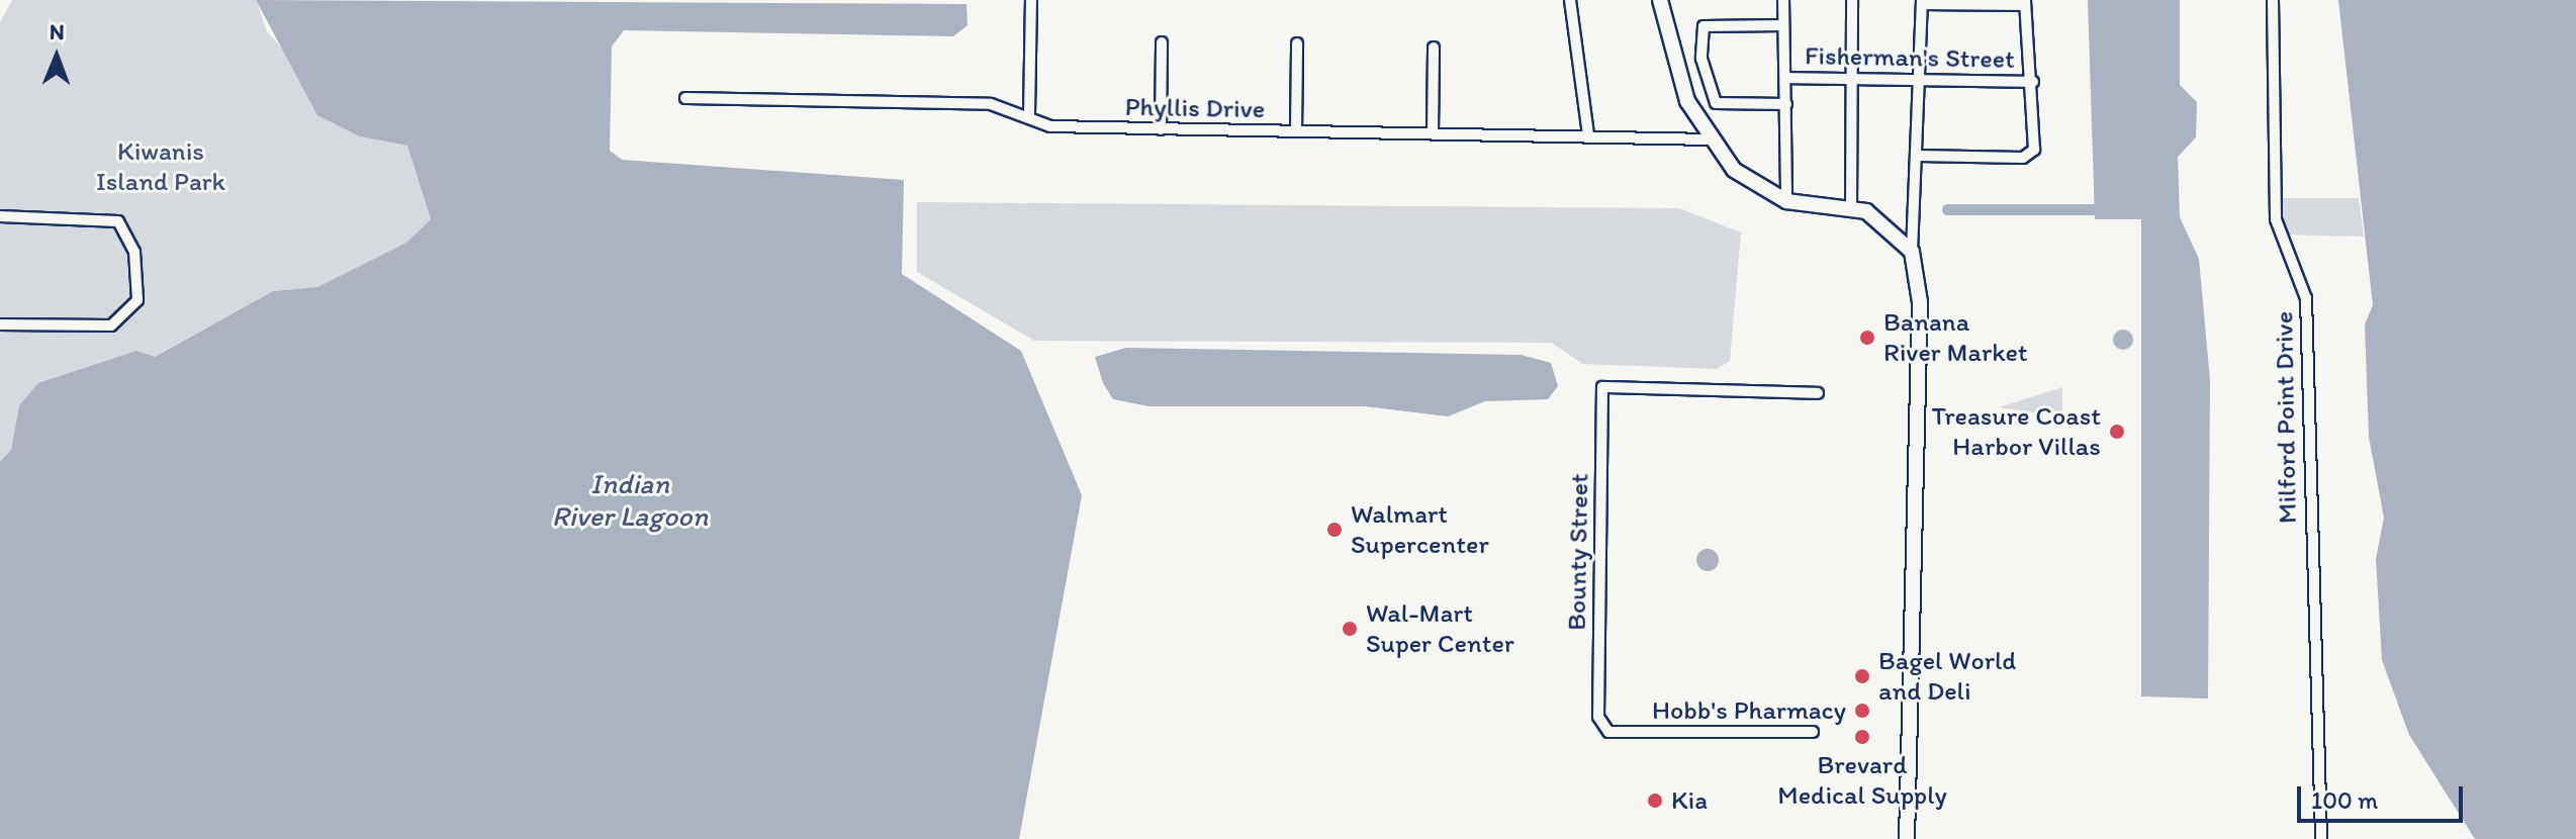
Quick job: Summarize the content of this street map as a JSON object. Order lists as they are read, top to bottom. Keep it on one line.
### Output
{"streets":{"street":["Fisherman's Street","Phyllis Drive","Milford Point Drive","Bounty Street"]},"water":["Indian River Lagoon"],"parks":["Kiwanis Island Park"],"places":["Banana River Market","Treasure Coast Harbor Villas","Walmart Supercenter","Wal-Mart Super Center","Bagel World and Deli","Hobb's Pharmacy","Brevard Medical Supply","Kia"],"scale_bar":"100 m","north":"top"}
